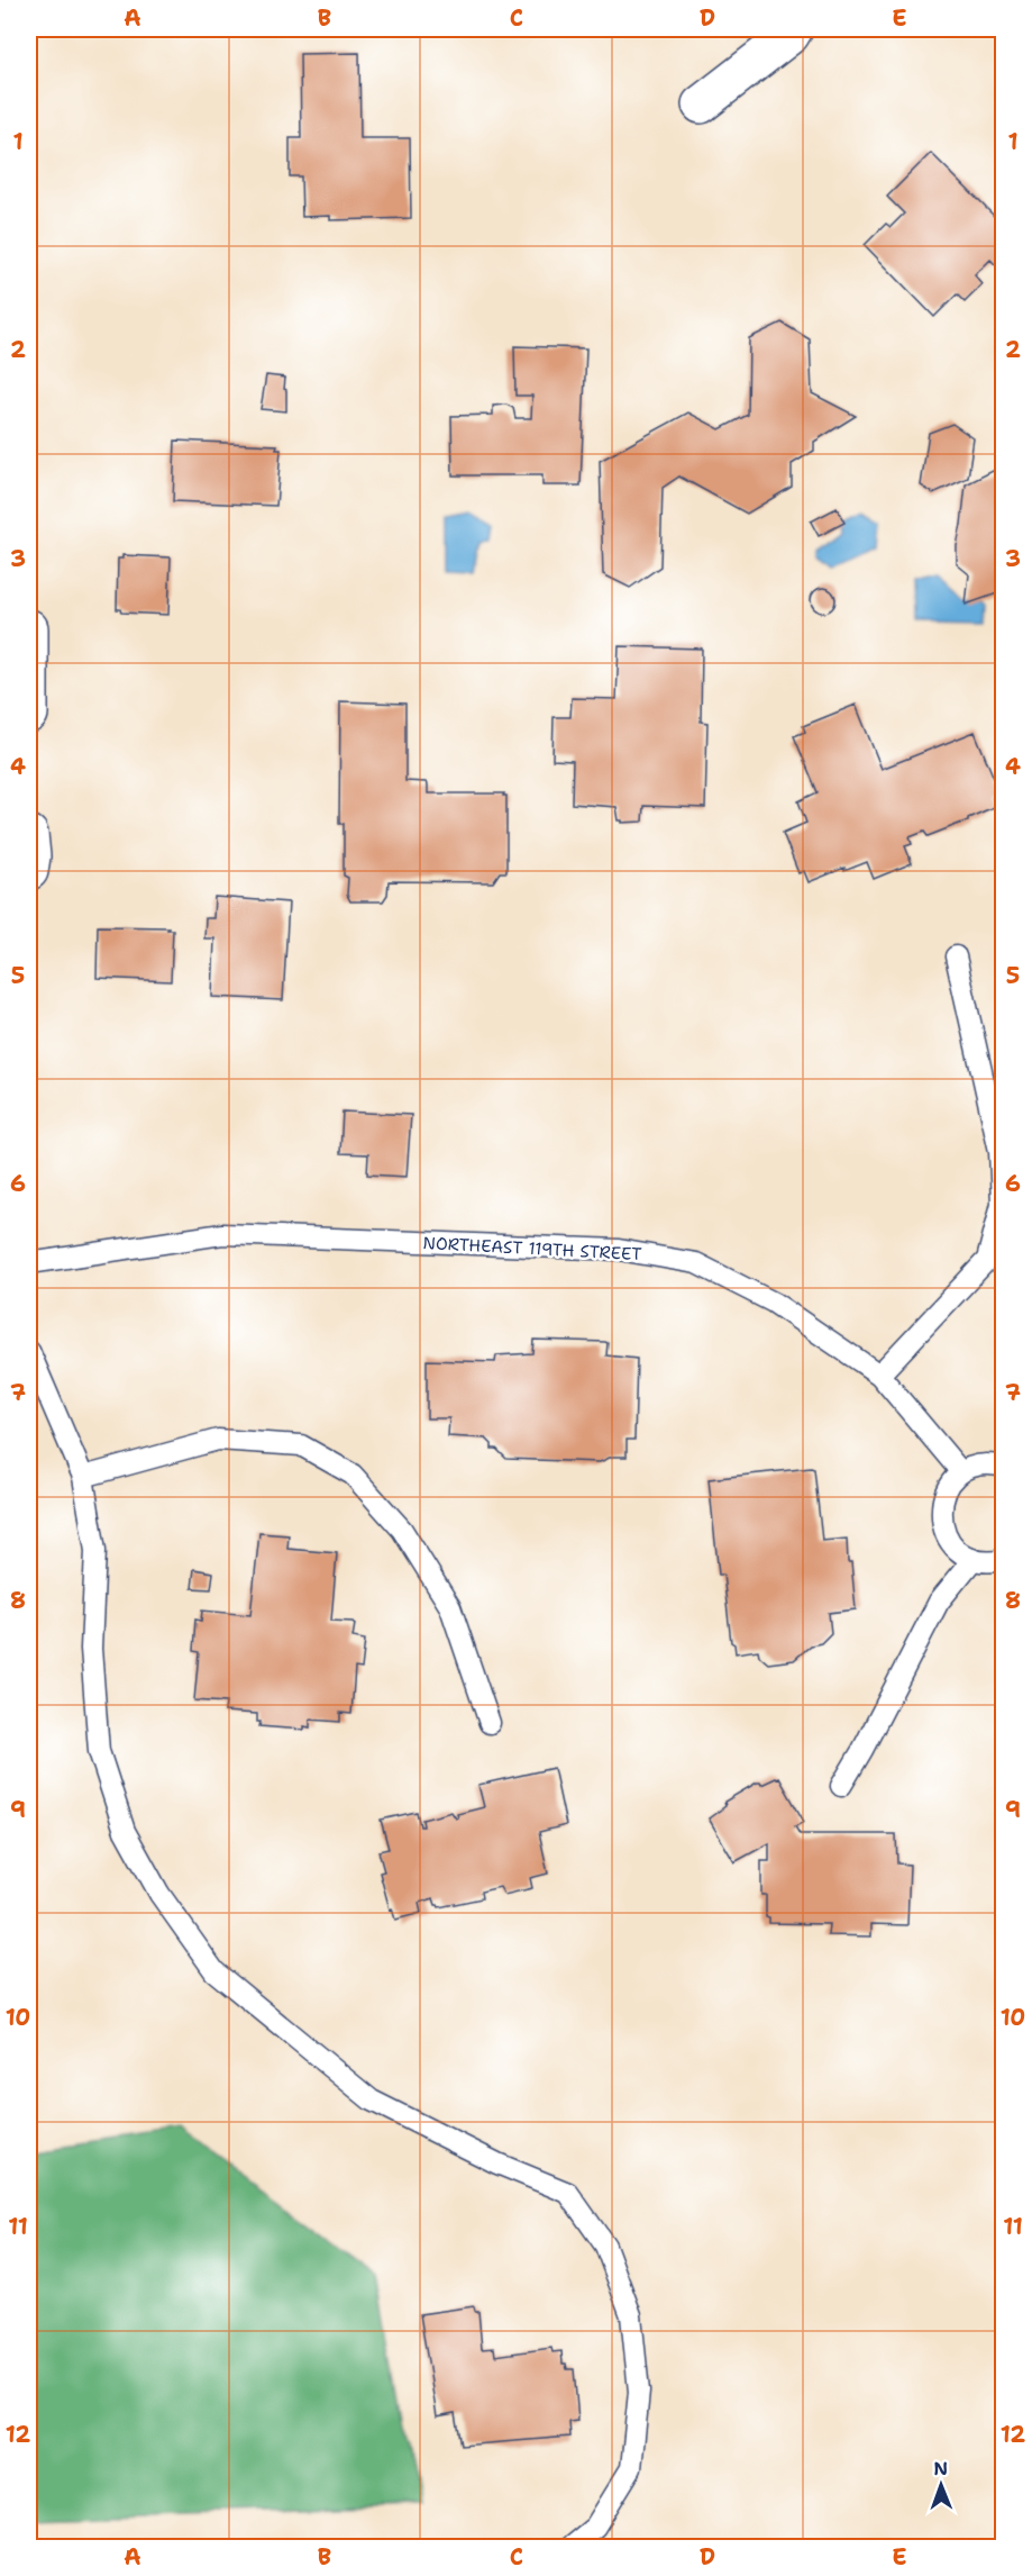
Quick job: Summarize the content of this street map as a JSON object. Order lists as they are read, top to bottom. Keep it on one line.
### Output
{"streets":{"lane":["NORTHEAST 119TH STREET"]},"north":"top","grid":{"columns":["A","B","C","D","E"],"rows":["1","2","3","4","5","6","7","8","9","10","11","12"]}}
